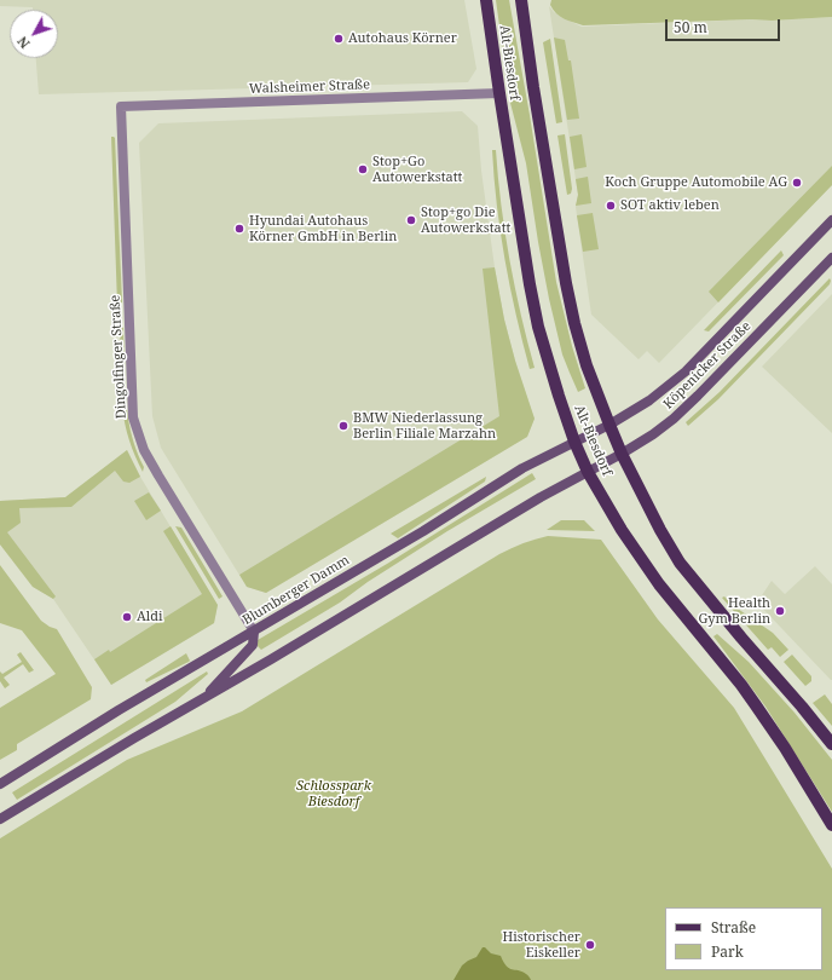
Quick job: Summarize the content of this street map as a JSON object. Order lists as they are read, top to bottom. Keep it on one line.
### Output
{"streets":{"main road":["Alt-Biesdorf","Köpenicker Straße","Blumberger Damm"],"street":["Walsheimer Straße","Dingolfinger Straße"]},"crossings":[["Alt-Biesdorf","Walsheimer Straße"],["Alt-Biesdorf","Köpenicker Straße"],["Alt-Biesdorf","Blumberger Damm"],["Walsheimer Straße","Dingolfinger Straße"],["Dingolfinger Straße","Blumberger Damm"],["Köpenicker Straße","Blumberger Damm"]],"parks":["Schlosspark Biesdorf"],"places":["Autohaus Körner","Stop+Go Autowerkstatt","Koch Gruppe Automobile AG","SOT aktiv leben","Stop+go Die Autowerkstatt","Hyundai Autohaus Körner GmbH in Berlin","BMW Niederlassung Berlin Filiale Marzahn","Health Gym Berlin","Aldi","Historischer Eiskeller"],"legend":["Straße","Park"],"scale_bar":"50 m","north":"bottom left"}
